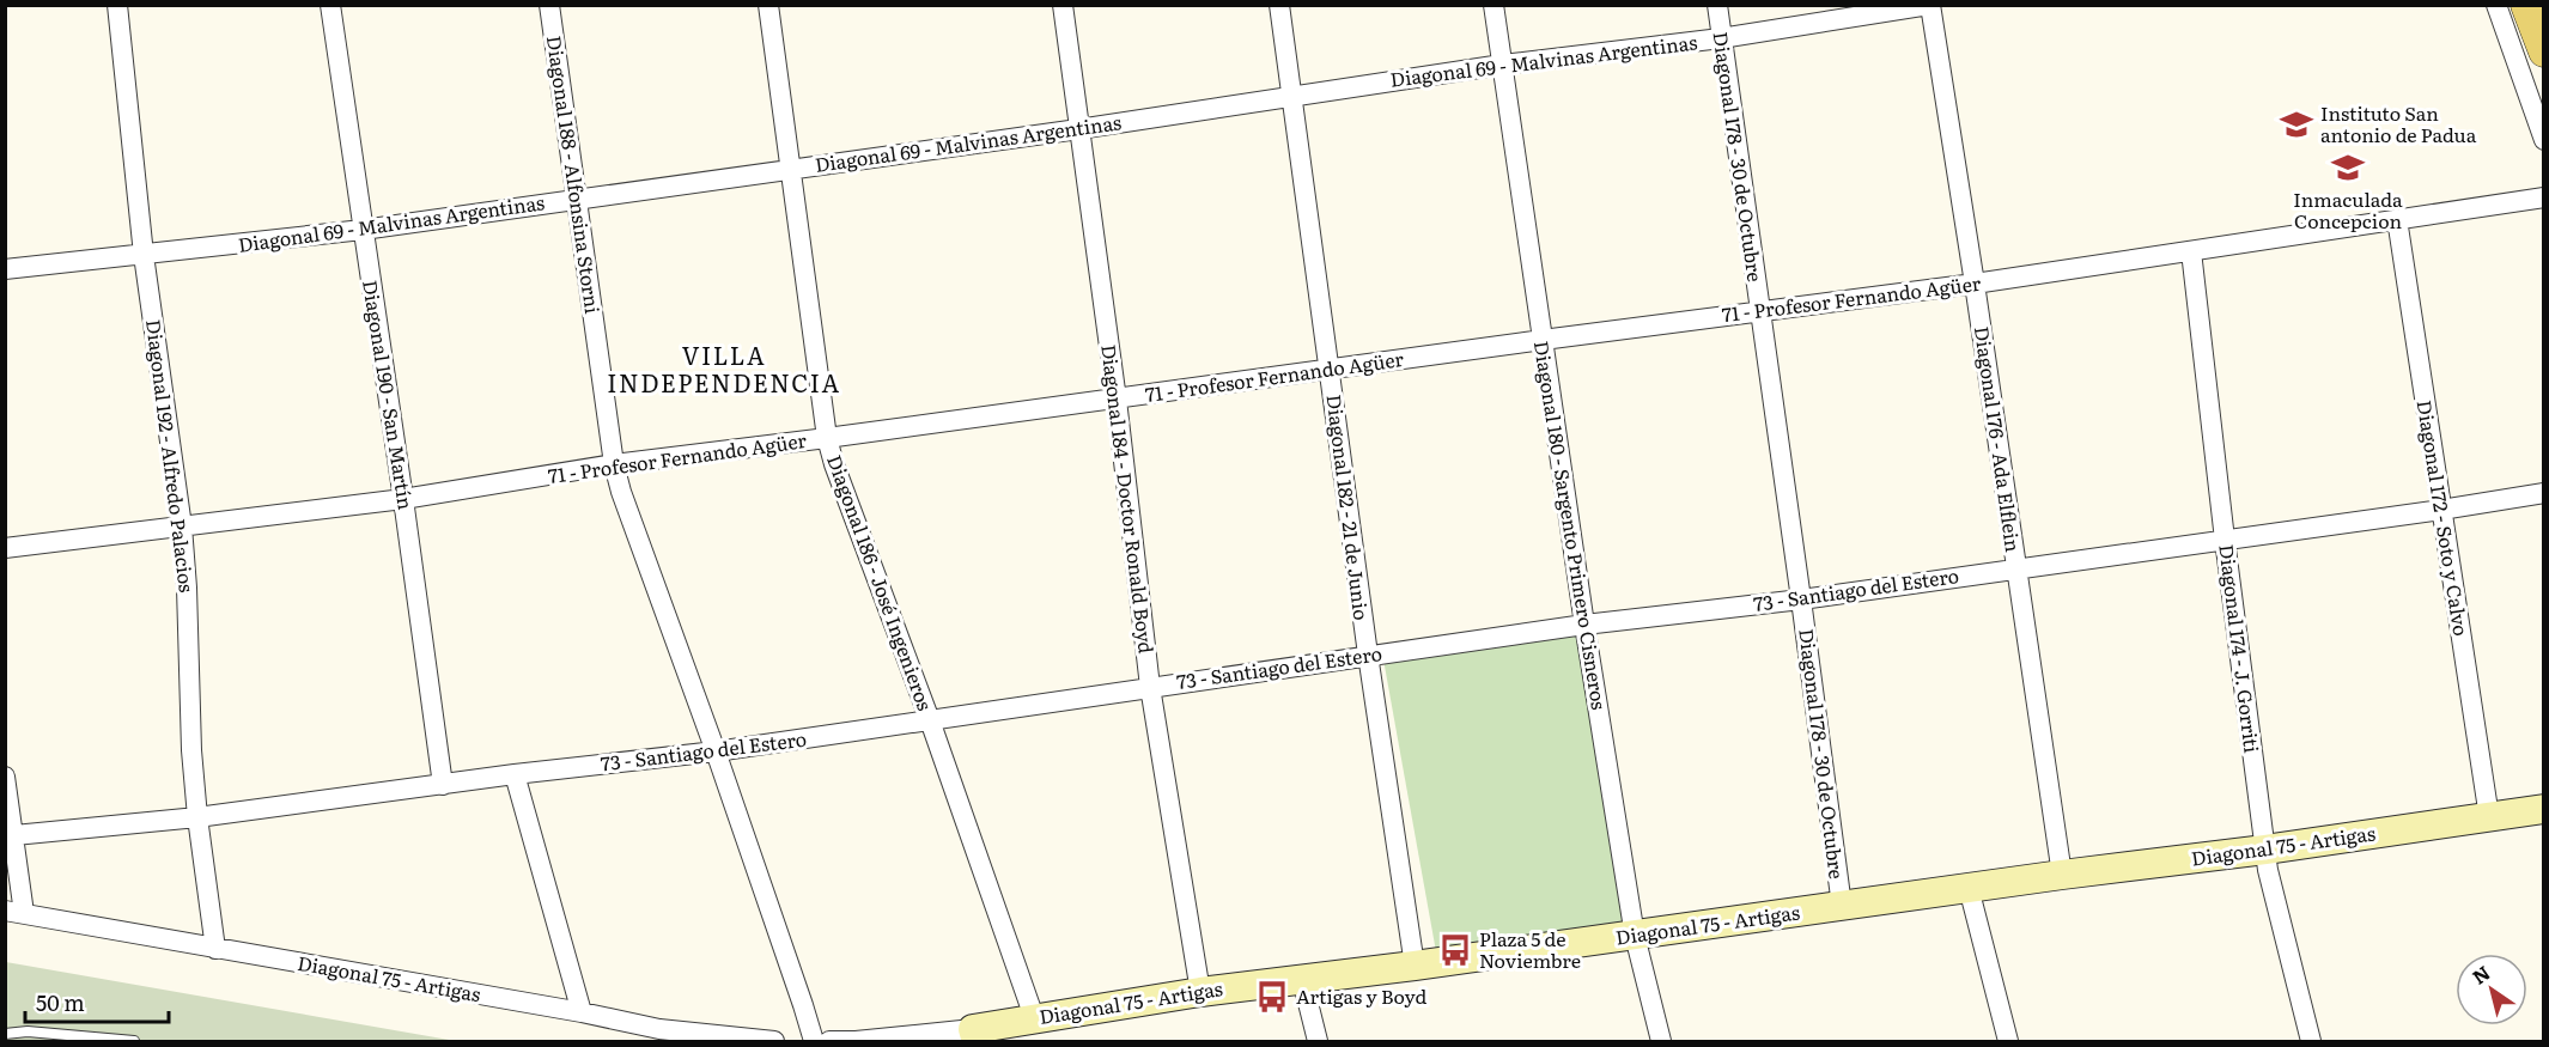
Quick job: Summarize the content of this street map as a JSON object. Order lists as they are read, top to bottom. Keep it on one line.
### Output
{"streets":{"street":["Diagonal 69 - Malvinas Argentinas","Diagonal 178 - 30 de Octubre","Diagonal 188 - Alfonsina Storni","71 - Profesor Fernando Agüer","Diagonal 190 - San Martín","Diagonal 176 - Ada Elflein","Diagonal 192 - Alfredo Palacios","Diagonal 184 - Doctor Ronald Boyd","Diagonal 182 - 21 de Junio","Diagonal 172 - Soto y Calvo","Diagonal 180 - Sargento Primero Cisneros","Diagonal 186 - José Ingenieros","73 - Santiago del Estero","Diagonal 174 - J. Gorriti","Diagonal 75 - Artigas"]},"crossings":[["Diagonal 69 - Malvinas Argentinas","Diagonal 178 - 30 de Octubre"],["Diagonal 69 - Malvinas Argentinas","Diagonal 188 - Alfonsina Storni"],["Diagonal 69 - Malvinas Argentinas","Diagonal 190 - San Martín"],["Diagonal 69 - Malvinas Argentinas","Diagonal 176 - Ada Elflein"],["Diagonal 69 - Malvinas Argentinas","Diagonal 192 - Alfredo Palacios"],["Diagonal 69 - Malvinas Argentinas","Diagonal 184 - Doctor Ronald Boyd"],["Diagonal 69 - Malvinas Argentinas","Diagonal 182 - 21 de Junio"],["Diagonal 69 - Malvinas Argentinas","Diagonal 180 - Sargento Primero Cisneros"],["Diagonal 69 - Malvinas Argentinas","Diagonal 186 - José Ingenieros"],["Diagonal 178 - 30 de Octubre","71 - Profesor Fernando Agüer"],["Diagonal 178 - 30 de Octubre","73 - Santiago del Estero"],["Diagonal 178 - 30 de Octubre","Diagonal 75 - Artigas"],["Diagonal 188 - Alfonsina Storni","71 - Profesor Fernando Agüer"],["Diagonal 188 - Alfonsina Storni","73 - Santiago del Estero"],["71 - Profesor Fernando Agüer","Diagonal 190 - San Martín"],["71 - Profesor Fernando Agüer","Diagonal 176 - Ada Elflein"],["71 - Profesor Fernando Agüer","Diagonal 192 - Alfredo Palacios"],["71 - Profesor Fernando Agüer","Diagonal 184 - Doctor Ronald Boyd"],["71 - Profesor Fernando Agüer","Diagonal 182 - 21 de Junio"],["71 - Profesor Fernando Agüer","Diagonal 172 - Soto y Calvo"],["71 - Profesor Fernando Agüer","Diagonal 180 - Sargento Primero Cisneros"],["71 - Profesor Fernando Agüer","Diagonal 186 - José Ingenieros"],["71 - Profesor Fernando Agüer","Diagonal 174 - J. Gorriti"],["Diagonal 190 - San Martín","73 - Santiago del Estero"],["Diagonal 176 - Ada Elflein","73 - Santiago del Estero"],["Diagonal 176 - Ada Elflein","Diagonal 75 - Artigas"],["Diagonal 192 - Alfredo Palacios","73 - Santiago del Estero"],["Diagonal 192 - Alfredo Palacios","Diagonal 75 - Artigas"],["Diagonal 184 - Doctor Ronald Boyd","73 - Santiago del Estero"],["Diagonal 184 - Doctor Ronald Boyd","Diagonal 75 - Artigas"],["Diagonal 182 - 21 de Junio","73 - Santiago del Estero"],["Diagonal 182 - 21 de Junio","Diagonal 75 - Artigas"],["Diagonal 172 - Soto y Calvo","73 - Santiago del Estero"],["Diagonal 172 - Soto y Calvo","Diagonal 75 - Artigas"],["Diagonal 180 - Sargento Primero Cisneros","73 - Santiago del Estero"],["Diagonal 180 - Sargento Primero Cisneros","Diagonal 75 - Artigas"],["Diagonal 186 - José Ingenieros","73 - Santiago del Estero"],["Diagonal 186 - José Ingenieros","Diagonal 75 - Artigas"],["73 - Santiago del Estero","Diagonal 174 - J. Gorriti"],["Diagonal 174 - J. Gorriti","Diagonal 75 - Artigas"]],"districts":["VILLA INDEPENDENCIA"],"places":{"school or university":["Instituto San antonio de Padua","Inmaculada Concepcion"],"bus stop":["Plaza 5 de Noviembre","Artigas y Boyd"]},"scale_bar":"50 m","north":"top left"}
